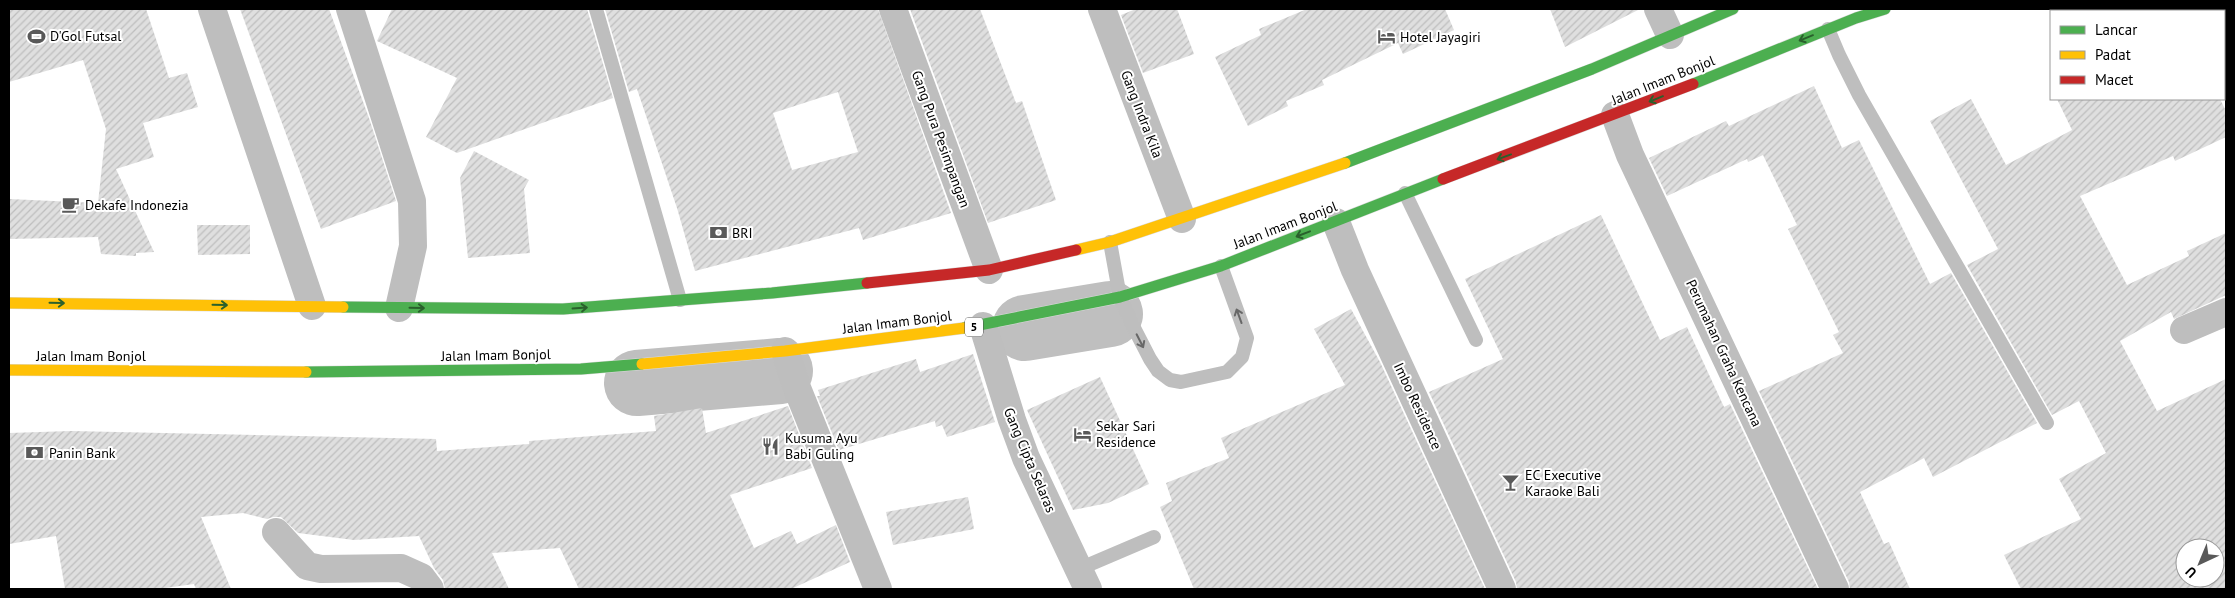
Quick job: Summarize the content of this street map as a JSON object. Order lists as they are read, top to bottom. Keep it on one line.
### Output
{"streets":{"highway":["Jalan Imam Bonjol","5"],"street":["Gang Indra Kila","Gang Pura Pesimpangan","Perumahan Graha Kencana","Imbo Residence","Gang Cipta Selaras"]},"crossings":[["Jalan Imam Bonjol","Perumahan Graha Kencana"],["Jalan Imam Bonjol","Imbo Residence"],["Jalan Imam Bonjol","Gang Cipta Selaras"]],"places":{"sports":["D'Gol Futsal"],"hotel":["Hotel Jayagiri","Sekar Sari Residence"],"cafe":["Dekafe Indonezia"],"bank":["BRI","Panin Bank"],"restaurant":["Kusuma Ayu Babi Guling"],"bar":["EC Executive Karaoke Bali"]},"legend":["Lancar","Padat","Macet"],"north":"bottom left"}
